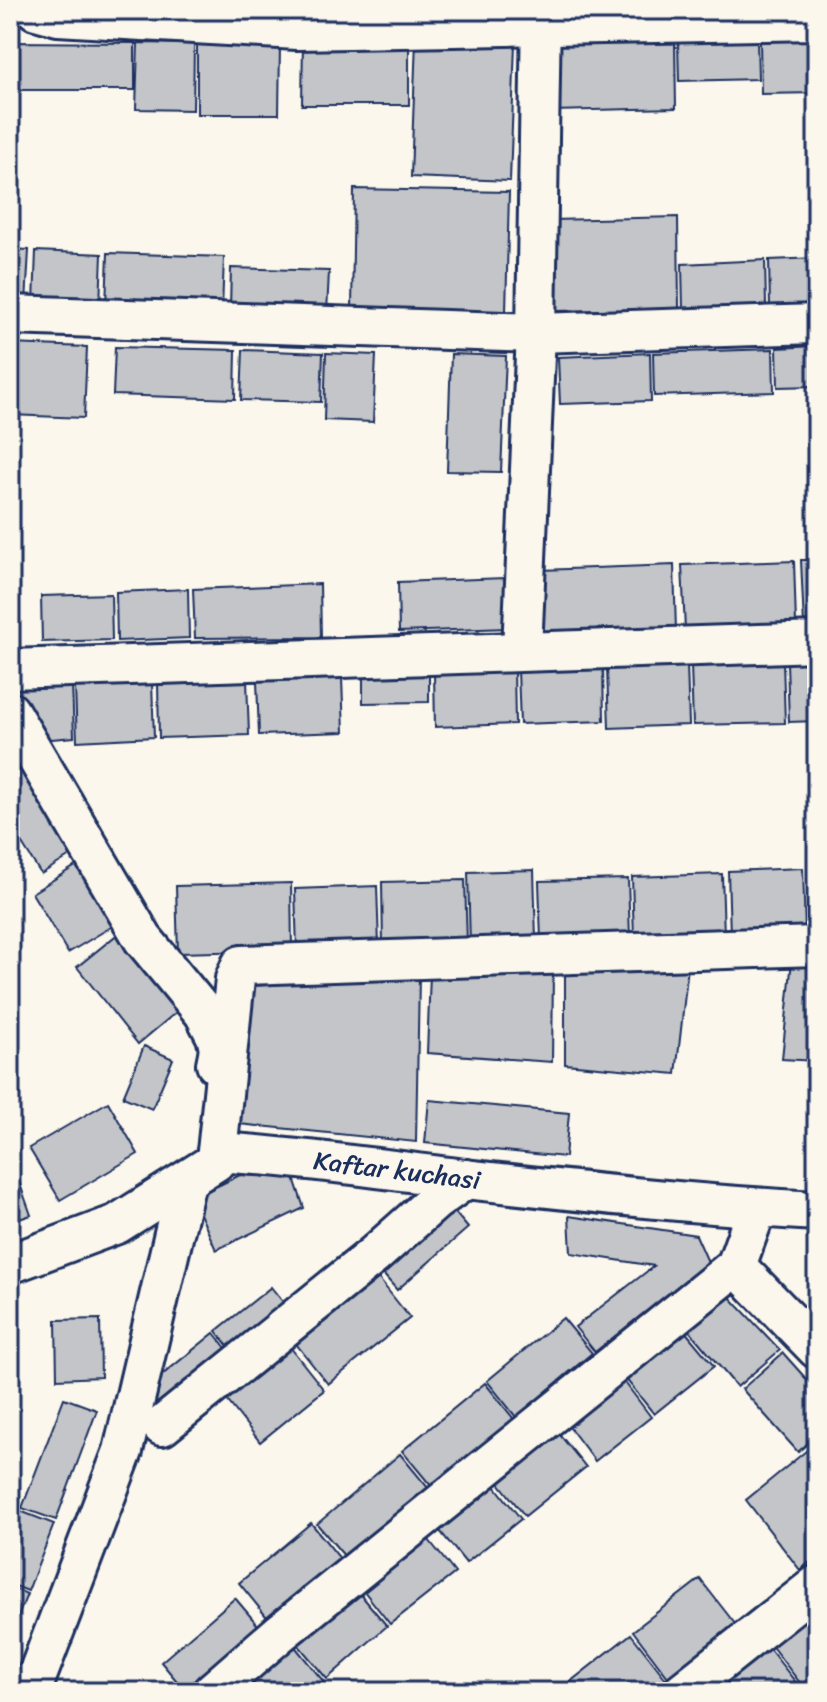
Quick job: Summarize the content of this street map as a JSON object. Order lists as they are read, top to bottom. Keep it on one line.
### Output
{"streets":{"street":["Kaftar kuchasi"]}}
